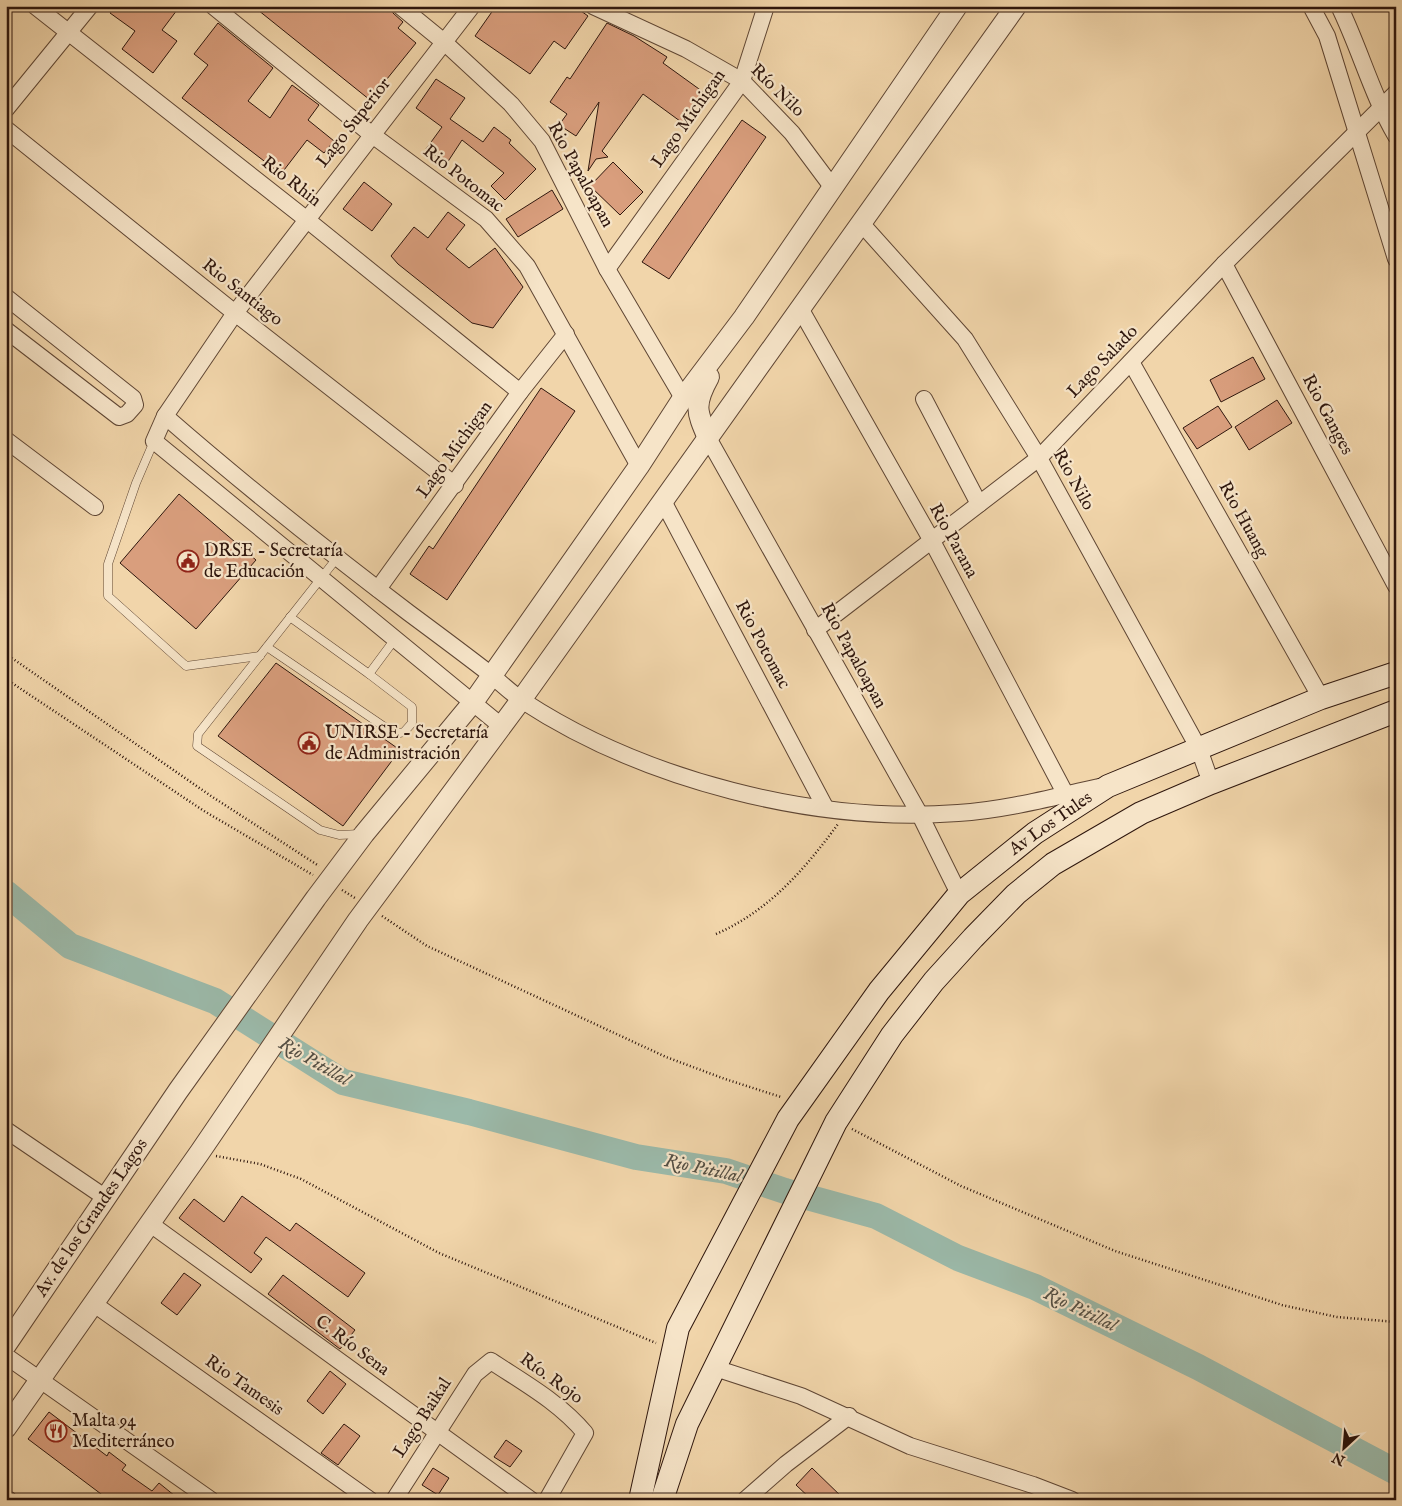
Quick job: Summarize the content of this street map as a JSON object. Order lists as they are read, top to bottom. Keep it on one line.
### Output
{"streets":{"main road":["Av Los Tules"],"street":["Río Nilo","Lago Michigan","Lago Superior","Rio Papaloapan","Rio Potomac","Rio Rhin","Rio Santiago","Lago Salado","Rio Ganges","Rio Nilo","Rio Huang","Rio Parana","Av. de los Grandes Lagos","C. Río Sena","Río. Rojo","Rio Tamesis","Lago Baikal"]},"crossings":[["Río Nilo","Lago Michigan"],["Lago Michigan","Rio Papaloapan"],["Lago Michigan","Rio Potomac"],["Lago Michigan","Rio Rhin"],["Lago Michigan","Rio Santiago"],["Lago Superior","Rio Papaloapan"],["Lago Superior","Rio Potomac"],["Lago Superior","Rio Rhin"],["Lago Superior","Rio Santiago"],["Rio Papaloapan","Lago Salado"],["Rio Papaloapan","Av Los Tules"],["Rio Papaloapan","Av. de los Grandes Lagos"],["Rio Potomac","Av. de los Grandes Lagos"],["Lago Salado","Rio Ganges"],["Lago Salado","Rio Nilo"],["Lago Salado","Rio Huang"],["Lago Salado","Rio Parana"],["Rio Nilo","Av Los Tules"],["Rio Huang","Av Los Tules"],["C. Río Sena","Lago Baikal"],["Río. Rojo","Lago Baikal"]],"water":["Rio Pitillal"],"places":{"public building":["DRSE - Secretaría de Educación","UNIRSE - Secretaría de Administración"],"restaurant":["Malta 94 Mediterráneo"]},"north":"bottom left"}
